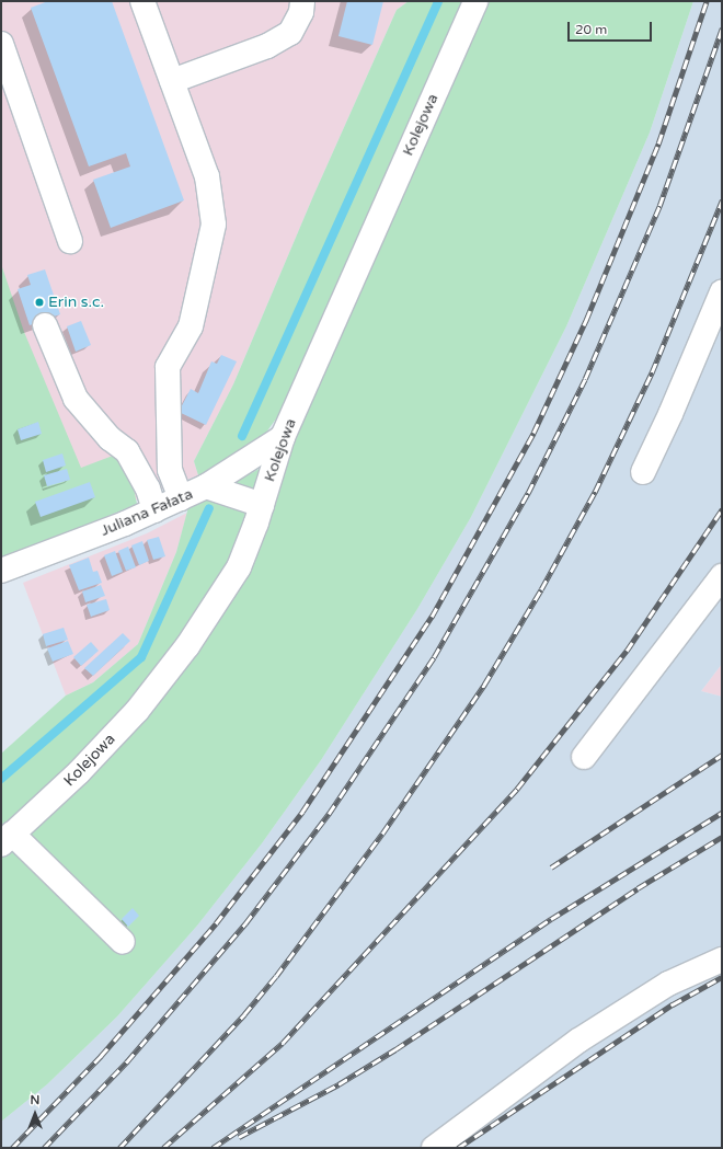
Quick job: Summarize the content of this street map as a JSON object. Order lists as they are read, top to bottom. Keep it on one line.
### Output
{"streets":{"street":["Kolejowa","Juliana Fałata"]},"crossings":[["Kolejowa","Juliana Fałata"]],"places":["Erin s.c."],"scale_bar":"20 m","north":"top"}
